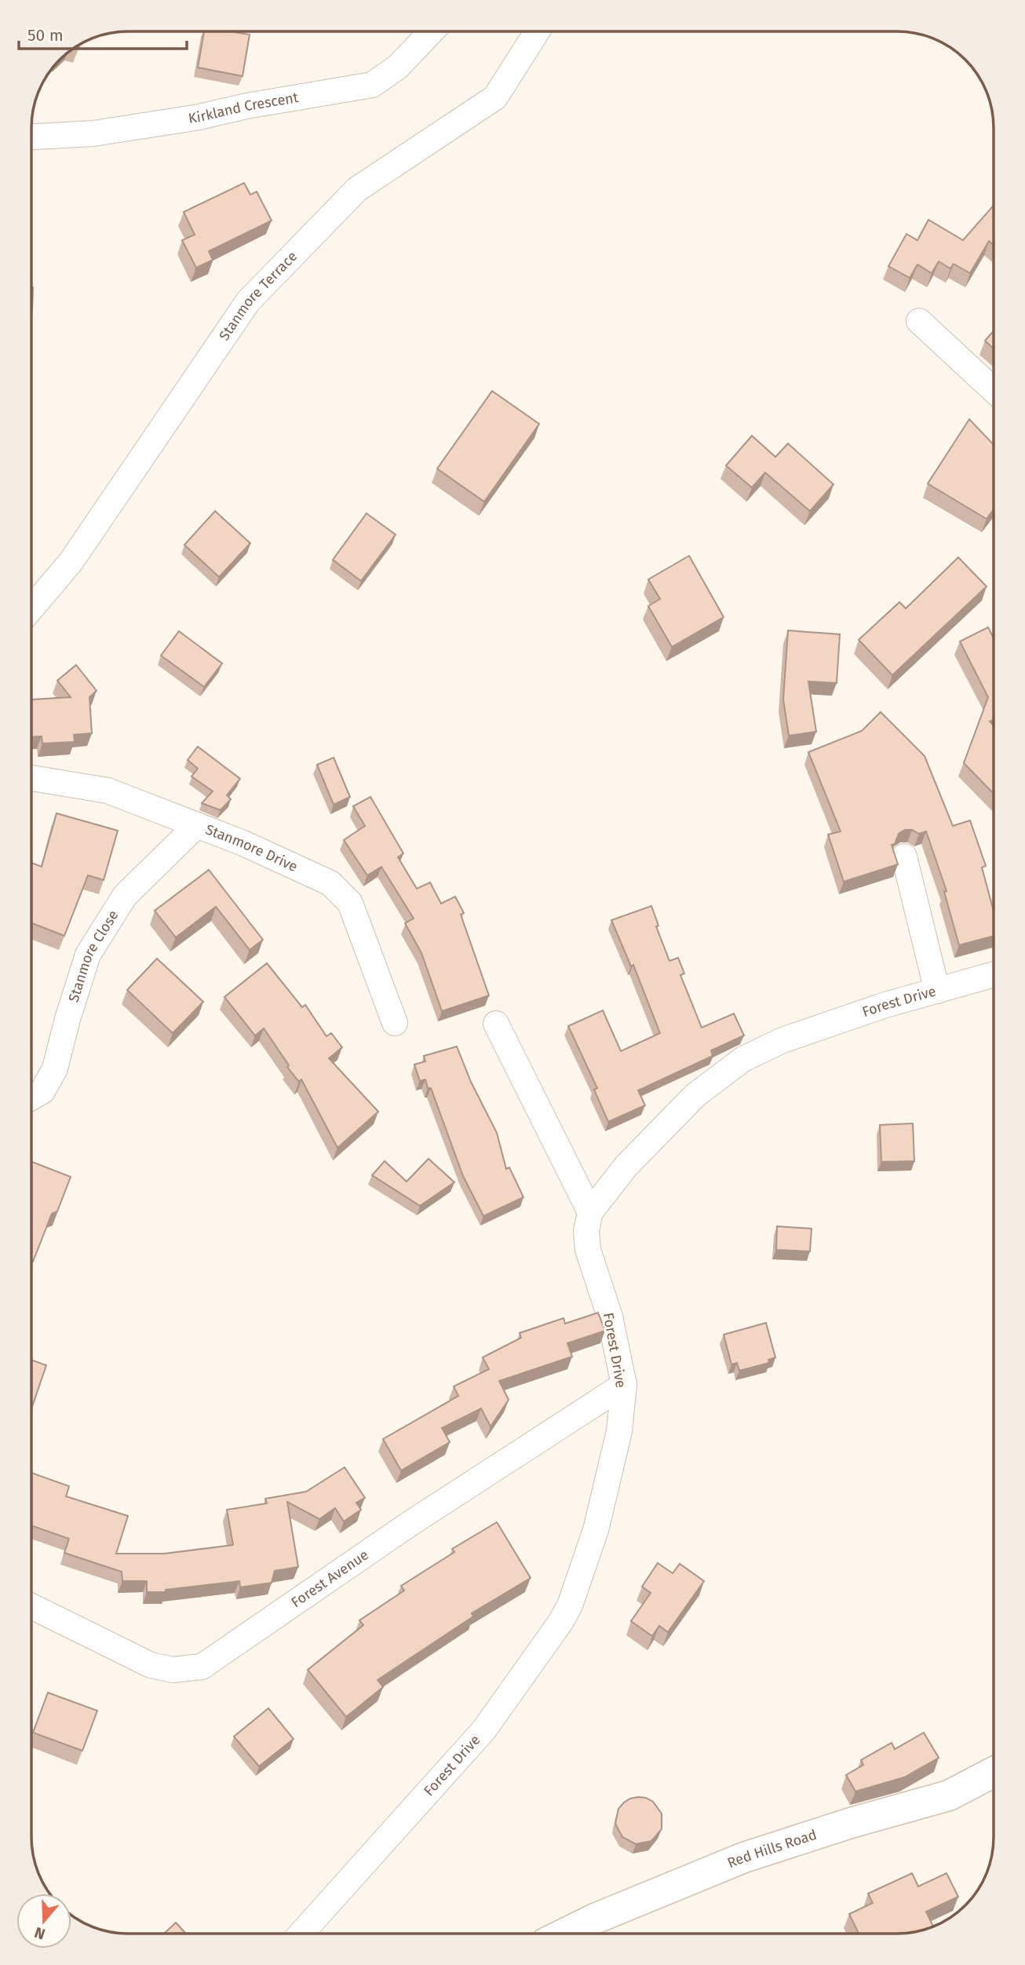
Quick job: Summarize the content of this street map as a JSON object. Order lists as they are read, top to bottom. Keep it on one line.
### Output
{"streets":{"main road":["Red Hills Road"],"street":["Kirkland Crescent","Stanmore Terrace","Stanmore Drive","Stanmore Close","Forest Drive","Forest Avenue"]},"crossings":[["Stanmore Drive","Stanmore Close"],["Forest Drive","Forest Avenue"]],"scale_bar":"50 m","north":"bottom"}
